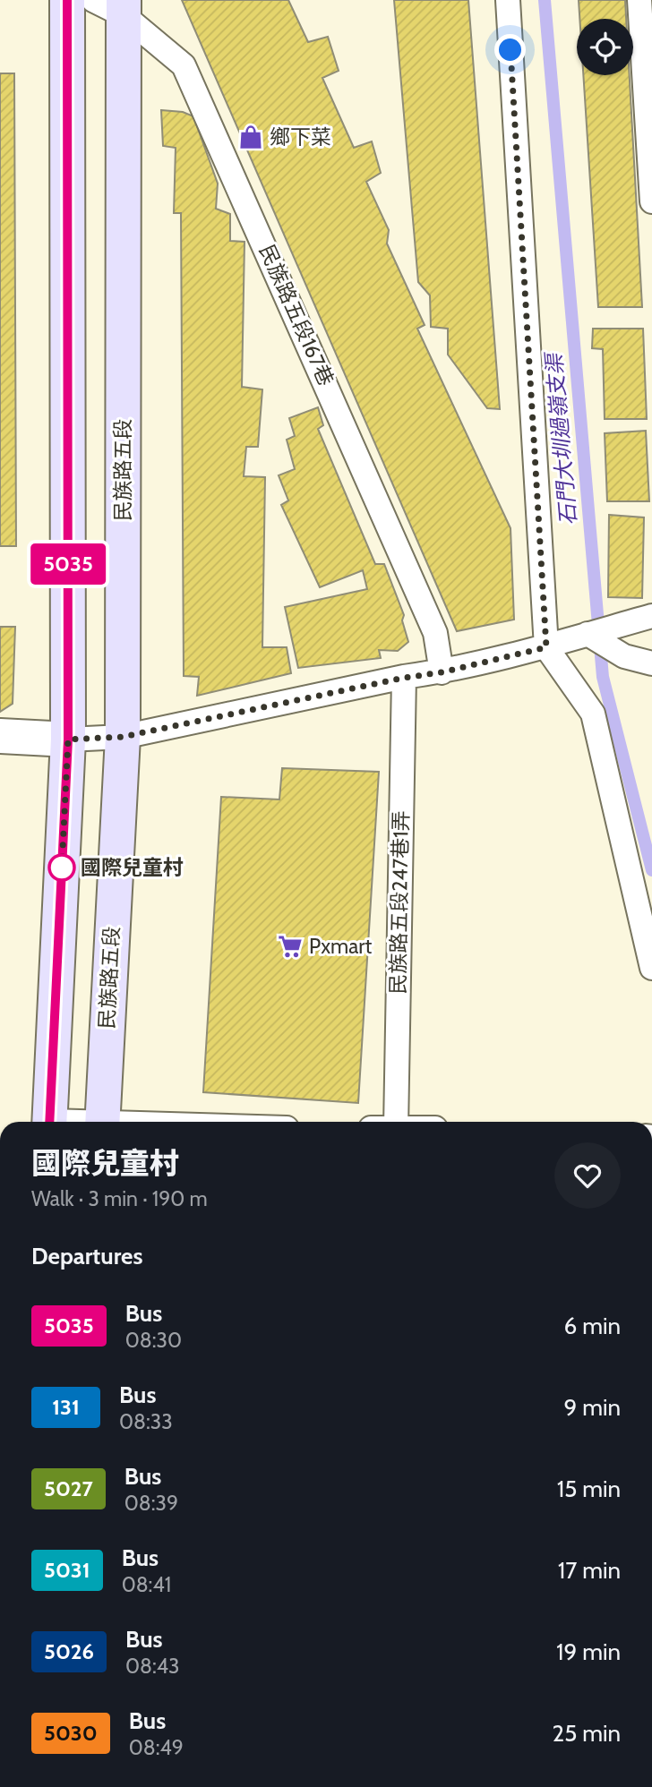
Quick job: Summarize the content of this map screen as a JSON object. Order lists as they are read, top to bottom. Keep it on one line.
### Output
{"streets":{"main road":["民族路五段"],"lane":["民族路五段167巷","民族路五段247巷1弄"]},"crossings":[["民族路五段167巷","民族路五段"]],"water":["石門大圳過嶺支渠"],"places":{"shop":["鄉下菜"],"other":["國際兒童村"],"supermarket":["Pxmart"]},"lines":["bus line 5035"],"page":{"on_map":"5035","heading":[["國際兒童村","Walk · 3 min · 190 m"],"Departures"],"list":[{"mark":"5035","name":"Bus","note":"08:30","value":"6 min"},{"mark":"131","name":"Bus","note":"08:33","value":"9 min"},{"mark":"5027","name":"Bus","note":"08:39","value":"15 min"},{"mark":"5031","name":"Bus","note":"08:41","value":"17 min"},{"mark":"5026","name":"Bus","note":"08:43","value":"19 min"},{"mark":"5030","name":"Bus","note":"08:49","value":"25 min"}]}}
